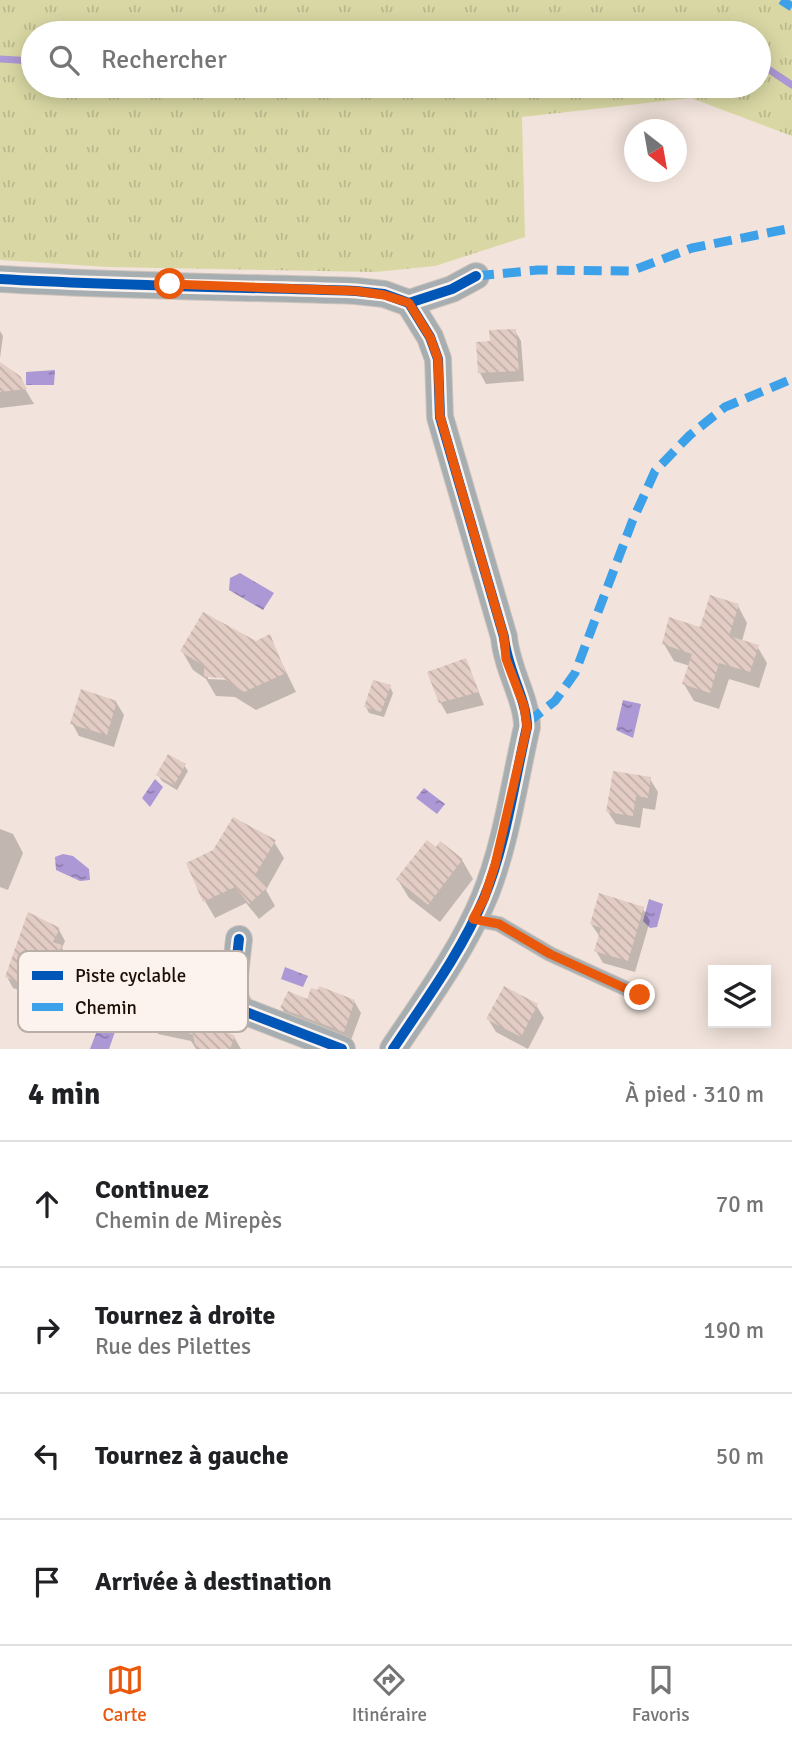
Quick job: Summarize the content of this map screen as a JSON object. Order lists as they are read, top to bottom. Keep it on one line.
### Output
{"legend":["Piste cyclable","Chemin"],"north":"bottom right","page":{"search":"Rechercher","heading":["4 min","À pied · 310 m"],"list":[["Continuez","Chemin de Mirepès","70 m"],["Tournez à droite","Rue des Pilettes","190 m"],["Tournez à gauche","50 m"],"Arrivée à destination"],"nav":["Carte","Itinéraire","Favoris"]}}
